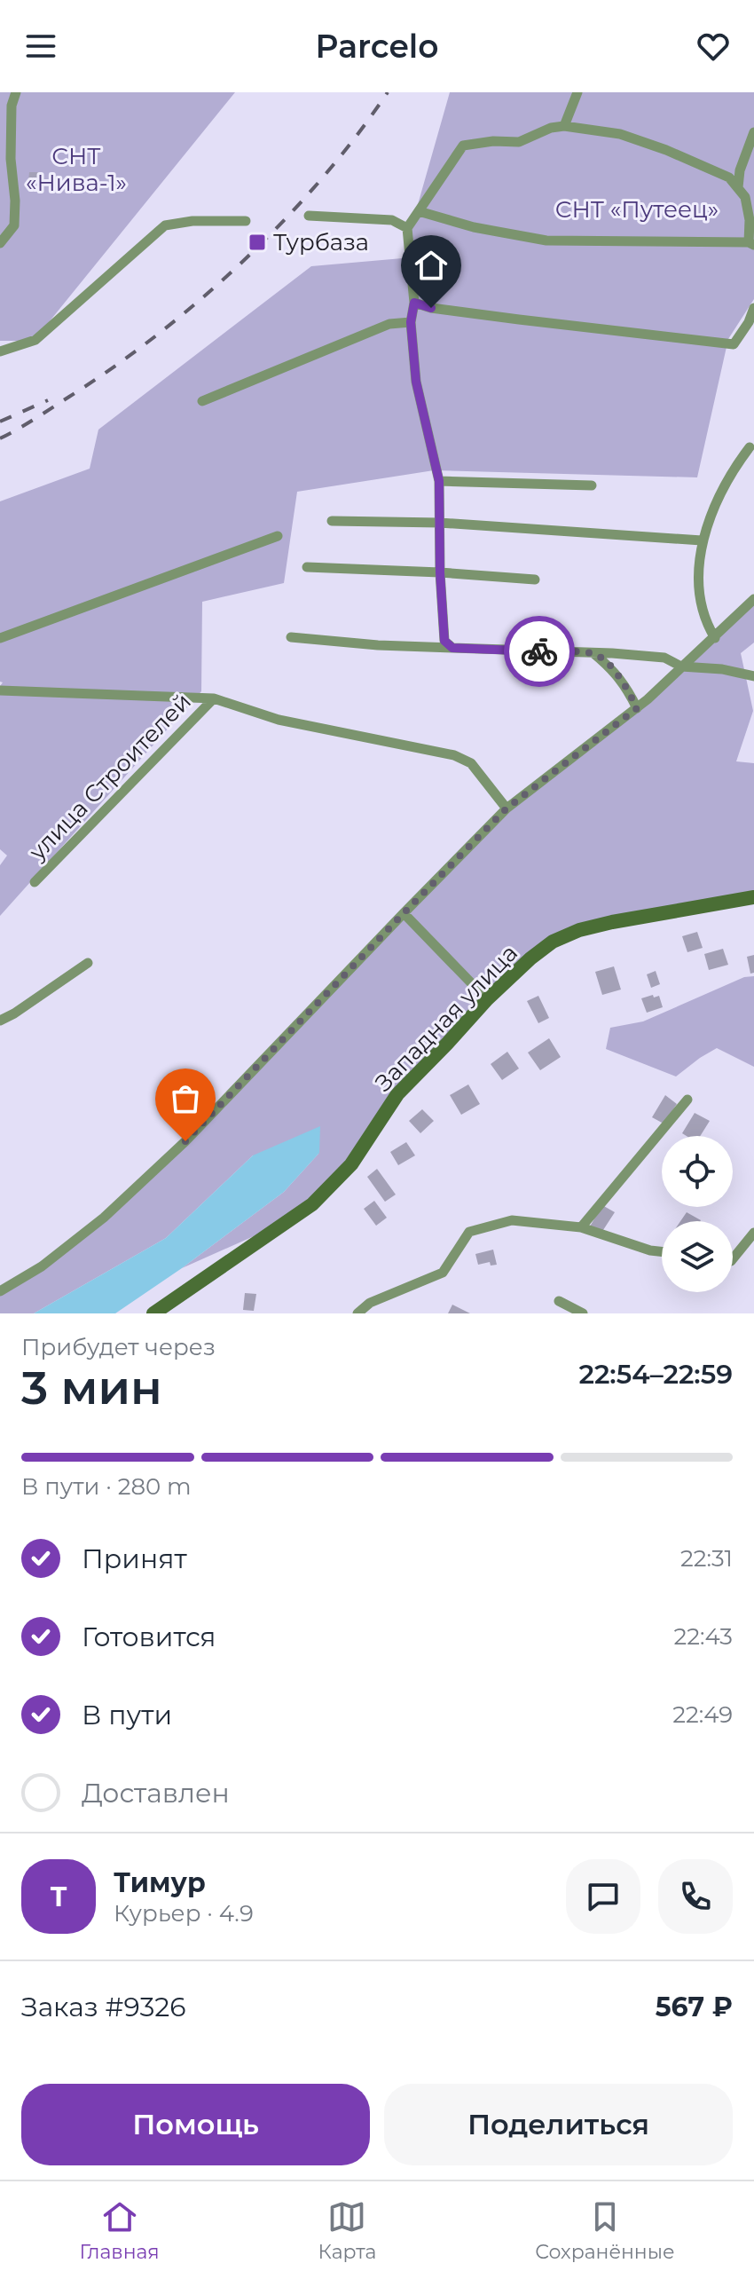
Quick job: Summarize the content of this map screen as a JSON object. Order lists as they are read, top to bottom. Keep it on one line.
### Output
{"streets":{"main road":["Западная улица"],"street":["улица Строителей"]},"parks":["СНТ «Нива-1»","СНТ «Путеец»"],"places":{"transit":["Турбаза"]},"page":{"header":"Parcelo","heading":["3 мин","Прибудет через","22:54–22:59"],"panel":["Тимур","Курьер · 4.9","Заказ #9326","567 ₽"],"bar":"В пути · 280 m","list":[["Принят","22:31"],["Готовится","22:43"],["В пути","22:49"],"Доставлен"],"round":"Т","buttons":["Помощь","Поделиться"],"tabs":["Главная","Карта","Сохранённые"]}}
